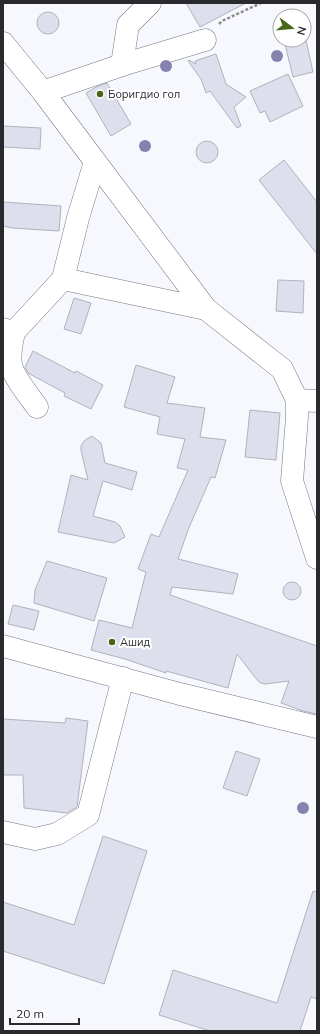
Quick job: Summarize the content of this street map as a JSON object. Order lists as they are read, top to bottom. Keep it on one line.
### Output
{"places":["Боригдио гол","Ашид"],"scale_bar":"20 m","north":"right"}
